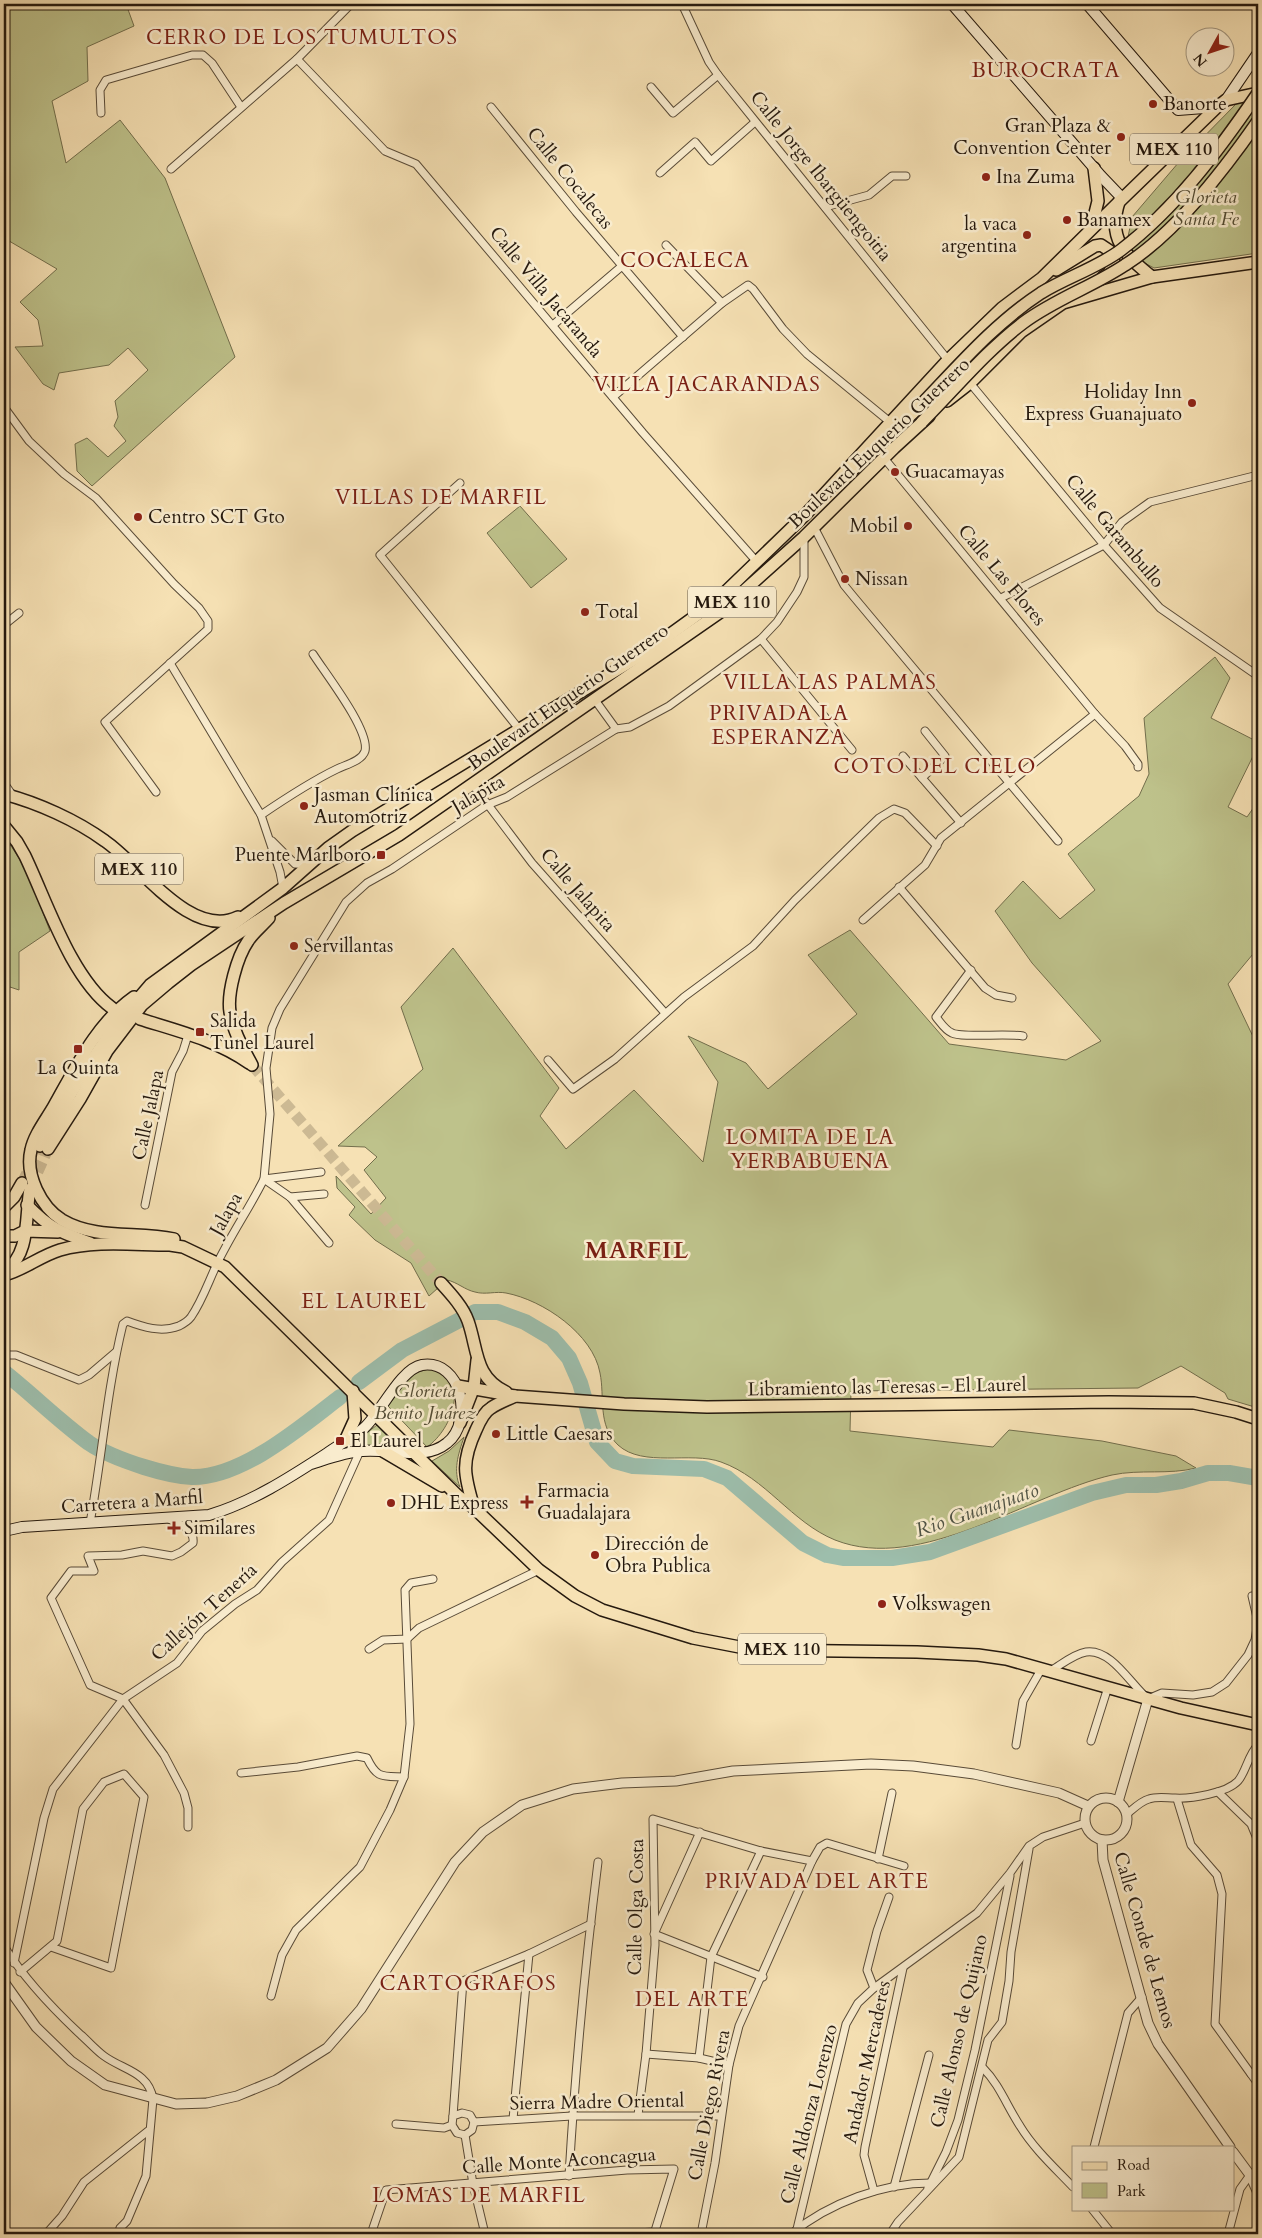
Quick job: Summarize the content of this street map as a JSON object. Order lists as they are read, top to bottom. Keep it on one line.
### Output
{"streets":{"main road":["MEX 110","Boulevard Euquerio Guerrero","Libramiento las Teresas - El Laurel","Carretera a Marfil"],"street":["Calle Jorge Ibargüengoitia","Calle Cocalecas","Calle Villa Jacaranda","Calle Garambullo","Calle Las Flores","Jalapita","Calle Jalapita","Calle Jalapa","Jalapa","Callejón Tenería","Calle Olga Costa","Calle Conde de Lemos","Calle Alonso de Quijano","Andador Mercaderes","Sierra Madre Oriental","Calle Diego Rivera","Calle Aldonza Lorenzo","Calle Monte Aconcagua"]},"crossings":[["MEX 110","Calle Jorge Ibargüengoitia"],["MEX 110","Calle Villa Jacaranda"],["MEX 110","Boulevard Euquerio Guerrero"],["MEX 110","Jalapa"],["MEX 110","Libramiento las Teresas - El Laurel"],["MEX 110","Carretera a Marfil"],["Boulevard Euquerio Guerrero","Calle Garambullo"],["Boulevard Euquerio Guerrero","Calle Las Flores"],["Boulevard Euquerio Guerrero","Jalapita"],["Boulevard Euquerio Guerrero","Calle Jalapita"],["Jalapita","Calle Jalapita"],["Jalapita","Jalapa"],["Libramiento las Teresas - El Laurel","Carretera a Marfil"],["Carretera a Marfil","Callejón Tenería"],["Calle Olga Costa","Sierra Madre Oriental"],["Calle Conde de Lemos","Calle Aldonza Lorenzo"],["Calle Alonso de Quijano","Calle Aldonza Lorenzo"],["Andador Mercaderes","Calle Aldonza Lorenzo"],["Sierra Madre Oriental","Calle Diego Rivera"]],"districts":["CERRO DE LOS TUMULTOS","BUROCRATA","COCALECA","VILLA JACARANDAS","VILLAS DE MARFIL","VILLA LAS PALMAS","PRIVADA LA ESPERANZA","COTO DEL CIELO","LOMITA DE LA YERBABUENA","MARFIL","EL LAUREL","PRIVADA DEL ARTE","CARTOGRAFOS","DEL ARTE","LOMAS DE MARFIL"],"water":["Rio Guanajuato"],"parks":["Glorieta Santa Fe","Glorieta Benito Juárez"],"places":{"other":["Banorte","Gran Plaza & Convention Center","Ina Zuma","Banamex","la vaca argentina","Holiday Inn Express Guanajuato","Guacamayas","Centro SCT Gto","Mobil","Nissan","Total","Jasman Clínica Automotriz","Servillantas","Little Caesars","DHL Express","Dirección de Obra Publica","Volkswagen"],"transit":["Puente Marlboro","Salida Tunel Laurel","La Quinta","El Laurel"],"health":["Farmacia Guadalajara","Similares"]},"legend":["Road","Park"],"north":"bottom left"}
